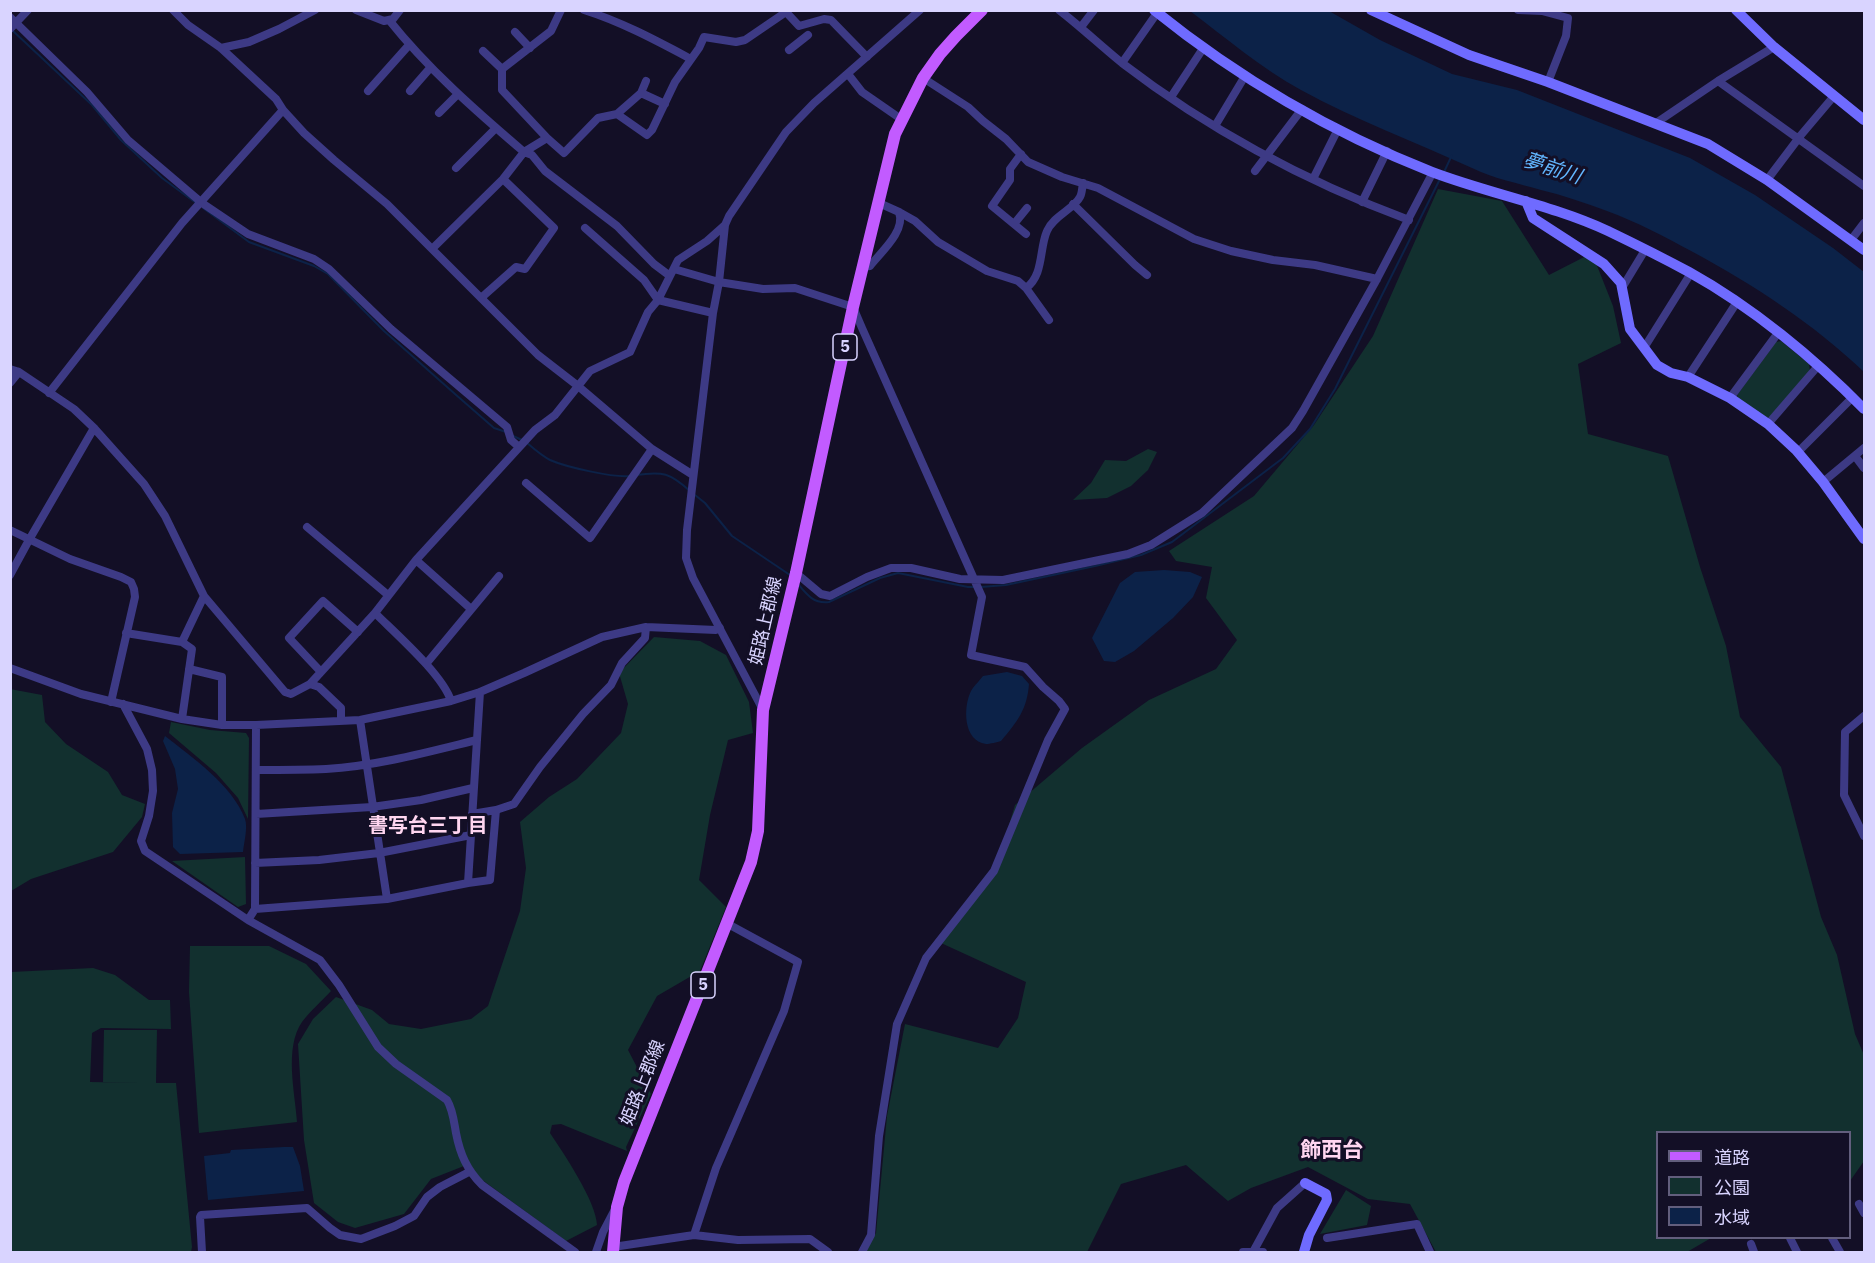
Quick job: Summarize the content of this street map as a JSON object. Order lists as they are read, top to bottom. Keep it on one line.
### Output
{"streets":{"main road":["5","姫路上郡線"]},"districts":["書写台三丁目","飾西台"],"water":["夢前川"],"legend":["道路","公園","水域"]}
